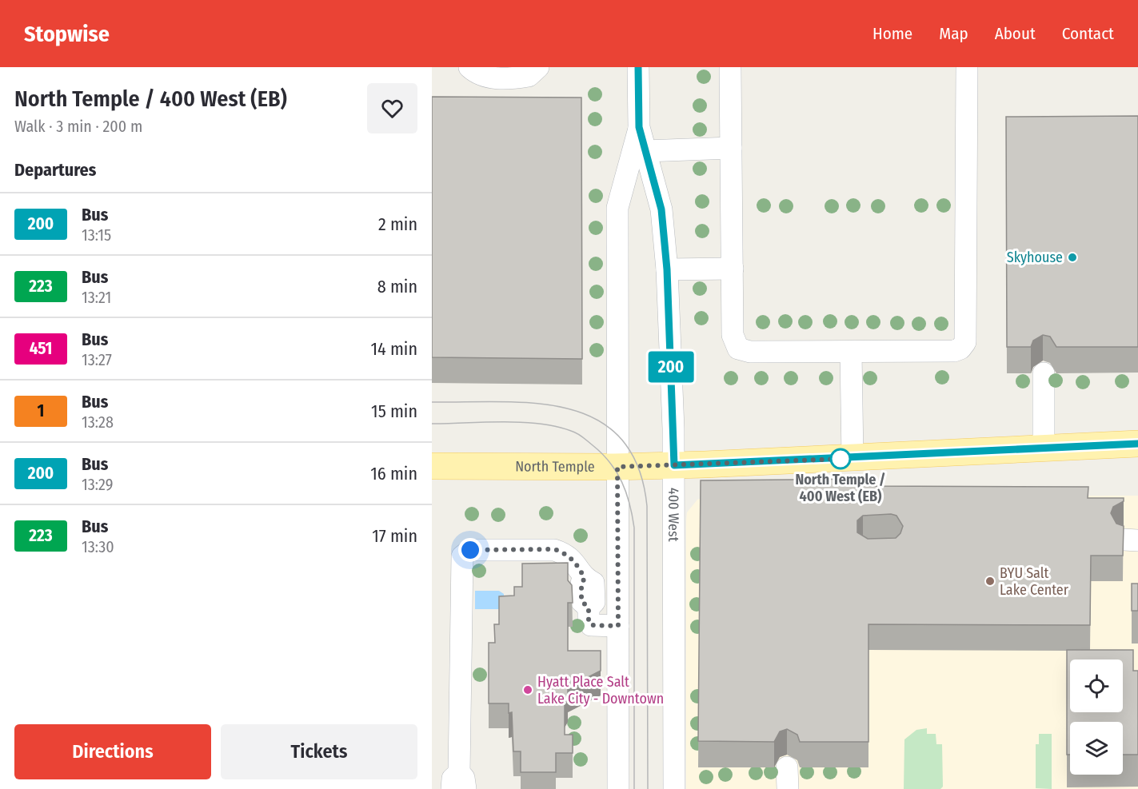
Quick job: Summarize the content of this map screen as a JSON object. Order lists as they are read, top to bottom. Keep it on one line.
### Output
{"streets":{"main road":["North Temple"],"street":["400 West"]},"crossings":[["North Temple","400 West"]],"places":["Skyhouse","North Temple / 400 West (EB)","BYU Salt Lake Center","Hyatt Place Salt Lake City - Downtown"],"lines":["bus line 200"],"page":{"header":"Stopwise","nav":["Home","Map","About","Contact"],"heading":[["North Temple / 400 West (EB)","Walk · 3 min · 200 m"],"Departures"],"on_map":"200","list":[{"mark":"200","name":"Bus","note":"13:15","value":"2 min"},{"mark":"223","name":"Bus","note":"13:21","value":"8 min"},{"mark":"451","name":"Bus","note":"13:27","value":"14 min"},{"mark":"1","name":"Bus","note":"13:28","value":"15 min"},{"mark":"200","name":"Bus","note":"13:29","value":"16 min"},{"mark":"223","name":"Bus","note":"13:30","value":"17 min"}],"buttons":["Directions","Tickets"]}}
